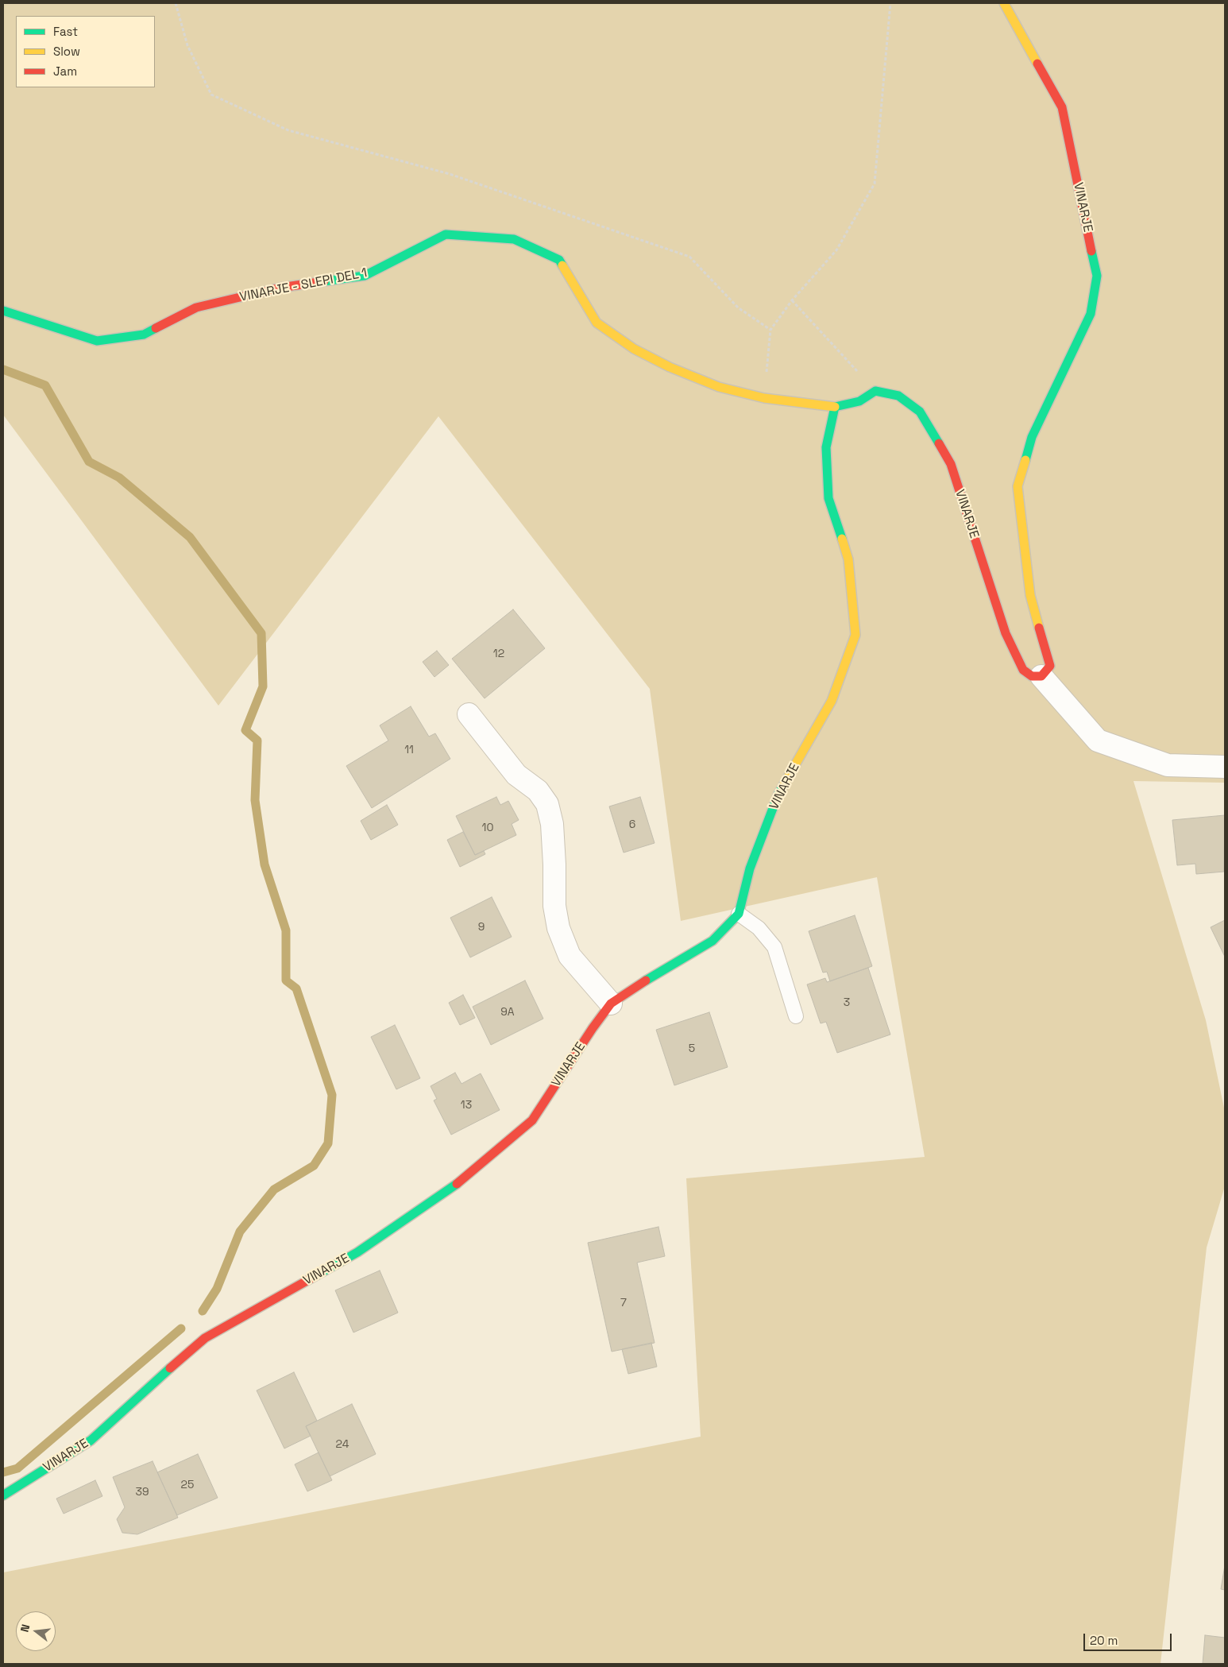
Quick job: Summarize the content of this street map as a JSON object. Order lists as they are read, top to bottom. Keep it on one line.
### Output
{"streets":{"street":["VINARJE","VINARJE - SLEPI DEL 1"]},"crossings":[["VINARJE","VINARJE - SLEPI DEL 1"]],"house_numbers":["12","11","6","10","9","3","9A","5","13","7","24","25","39"],"legend":["Fast","Slow","Jam"],"scale_bar":"20 m","north":"left"}
